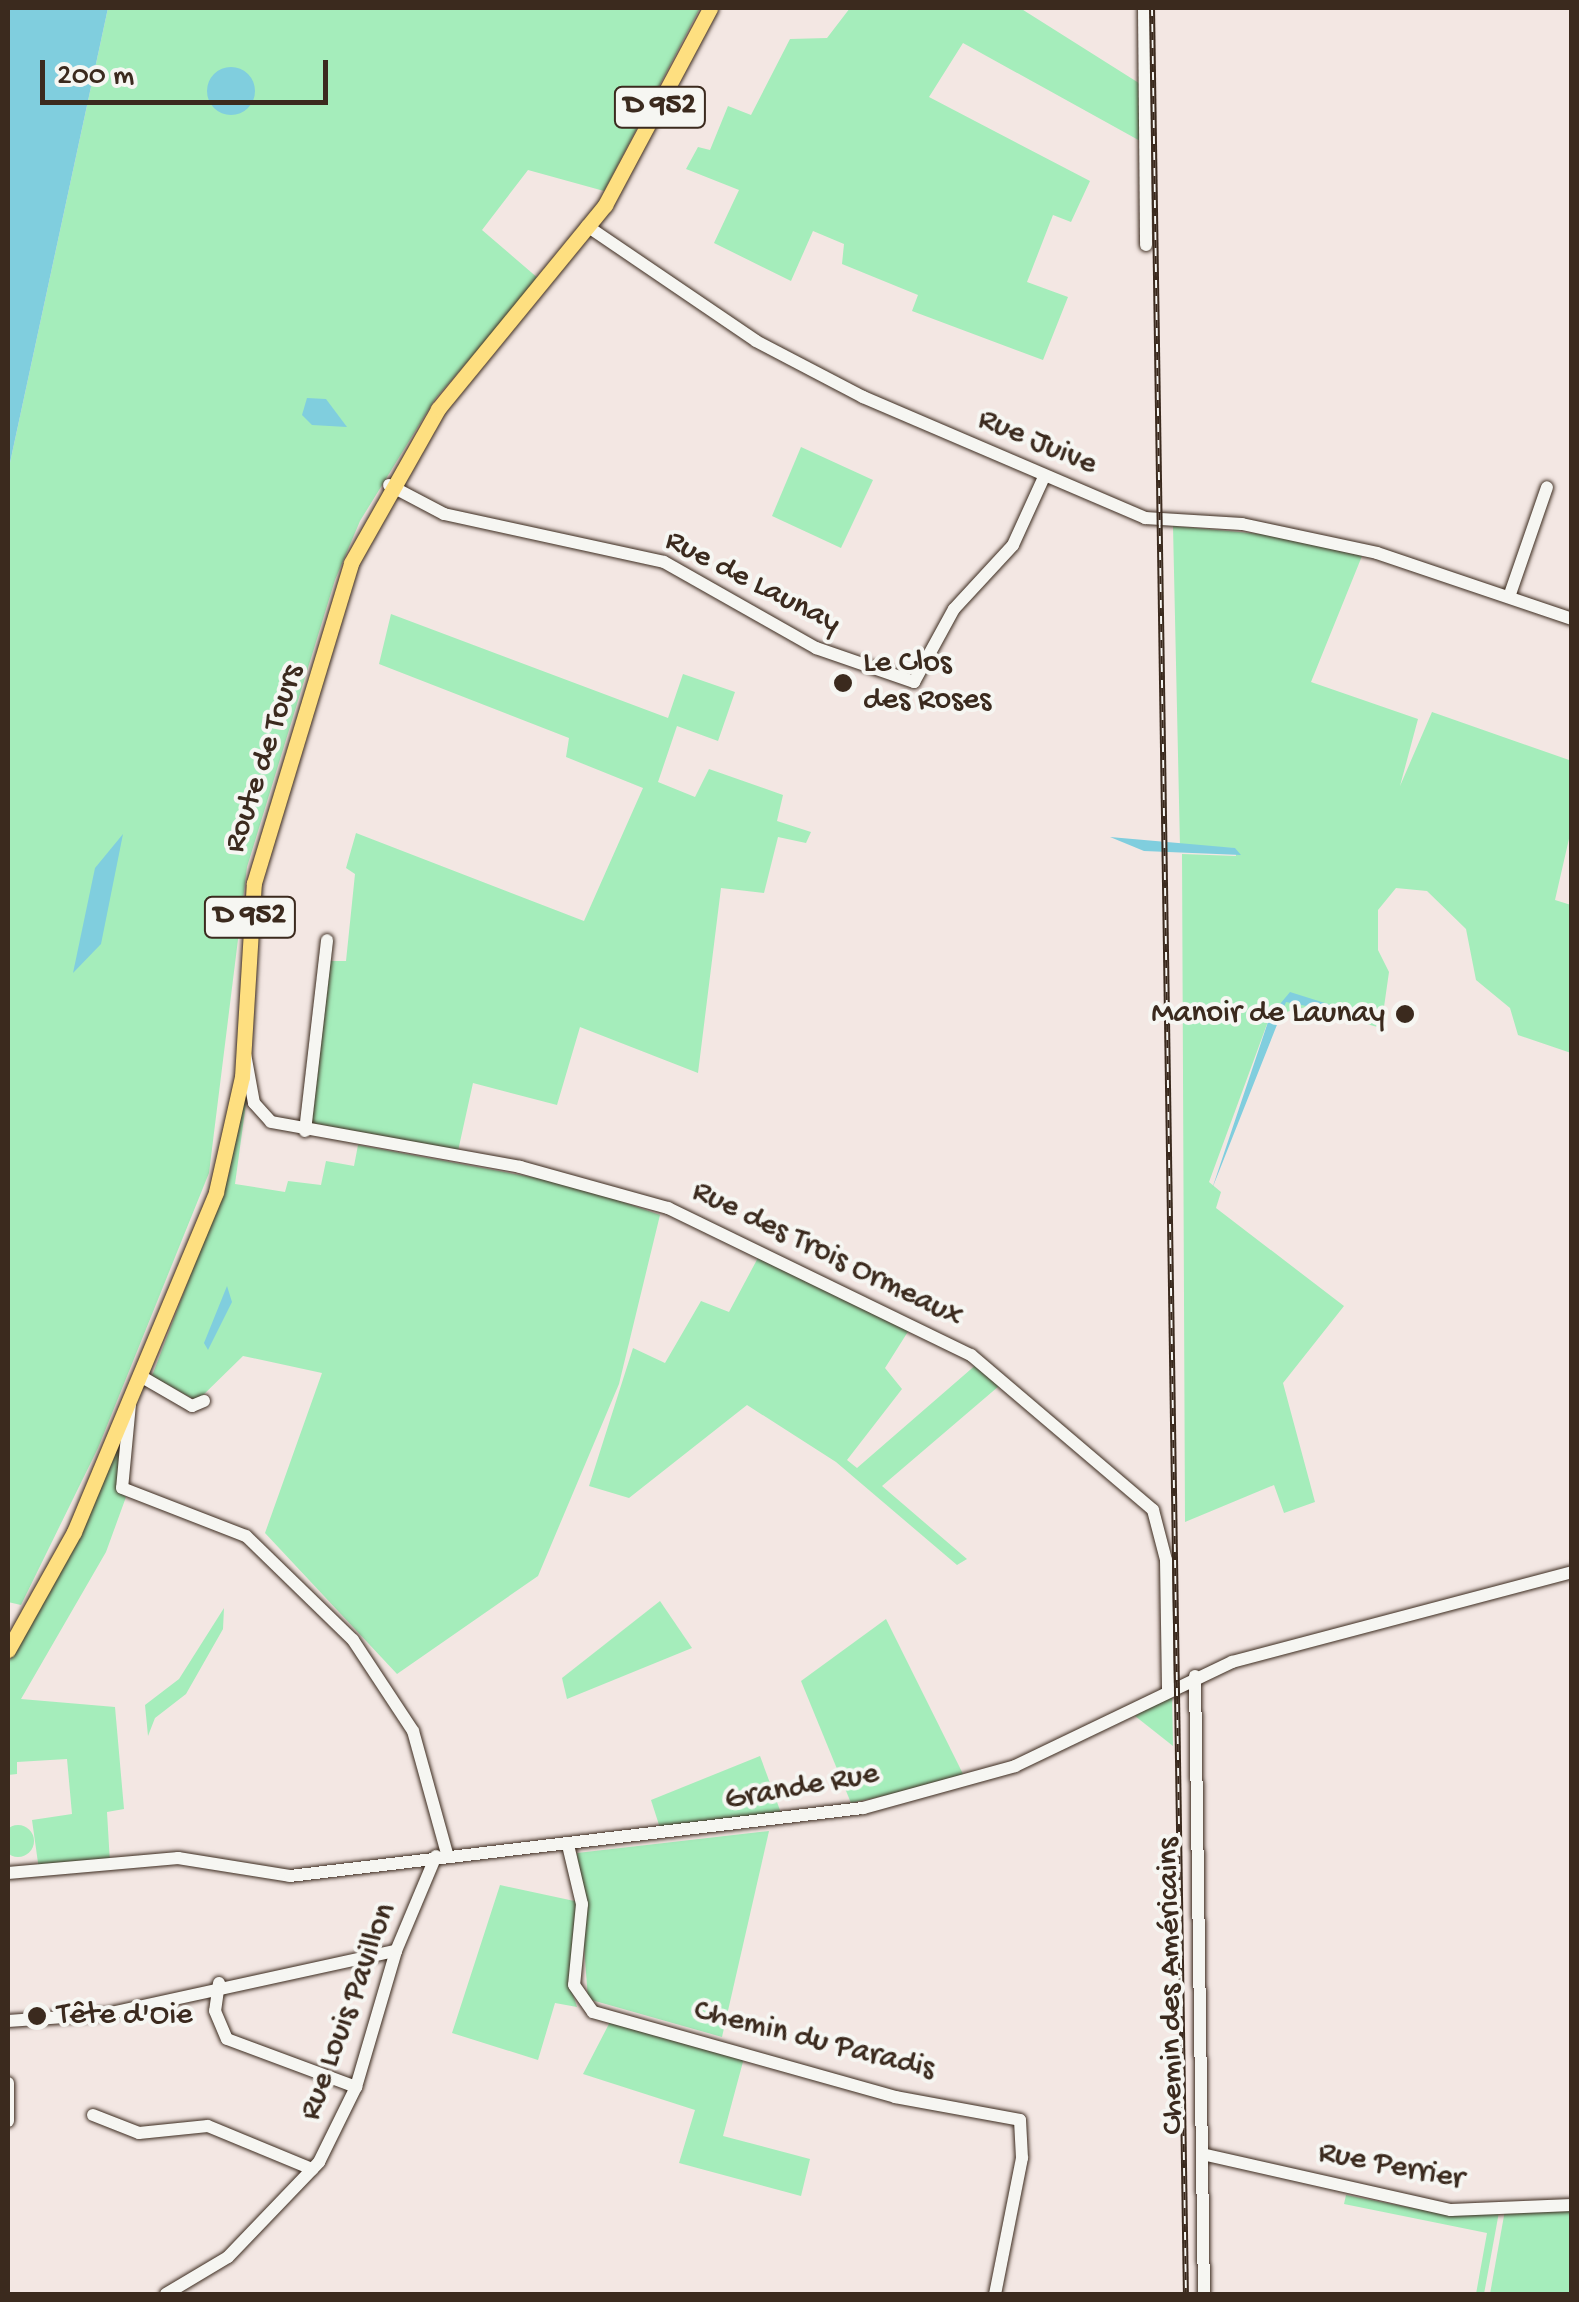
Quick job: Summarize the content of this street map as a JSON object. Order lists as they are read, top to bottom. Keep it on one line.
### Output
{"streets":{"main road":["D 952","Route de Tours"],"street":["Rue Juive","Rue de Launay","Rue des Trois Ormeaux","Grande Rue","Chemin des Américains","Rue Louis Pavillon","Chemin du Paradis","Rue Perrier"]},"crossings":[["Rue Juive","Rue de Launay"],["Rue Juive","Route de Tours"],["Rue de Launay","Route de Tours"],["Route de Tours","Rue des Trois Ormeaux"],["Rue des Trois Ormeaux","Grande Rue"],["Grande Rue","Chemin des Américains"],["Grande Rue","Rue Louis Pavillon"],["Grande Rue","Chemin du Paradis"],["Chemin des Américains","Rue Perrier"]],"places":["Le Clos des Roses","Manoir de Launay","Tête d'Oie"],"scale_bar":"200 m"}
